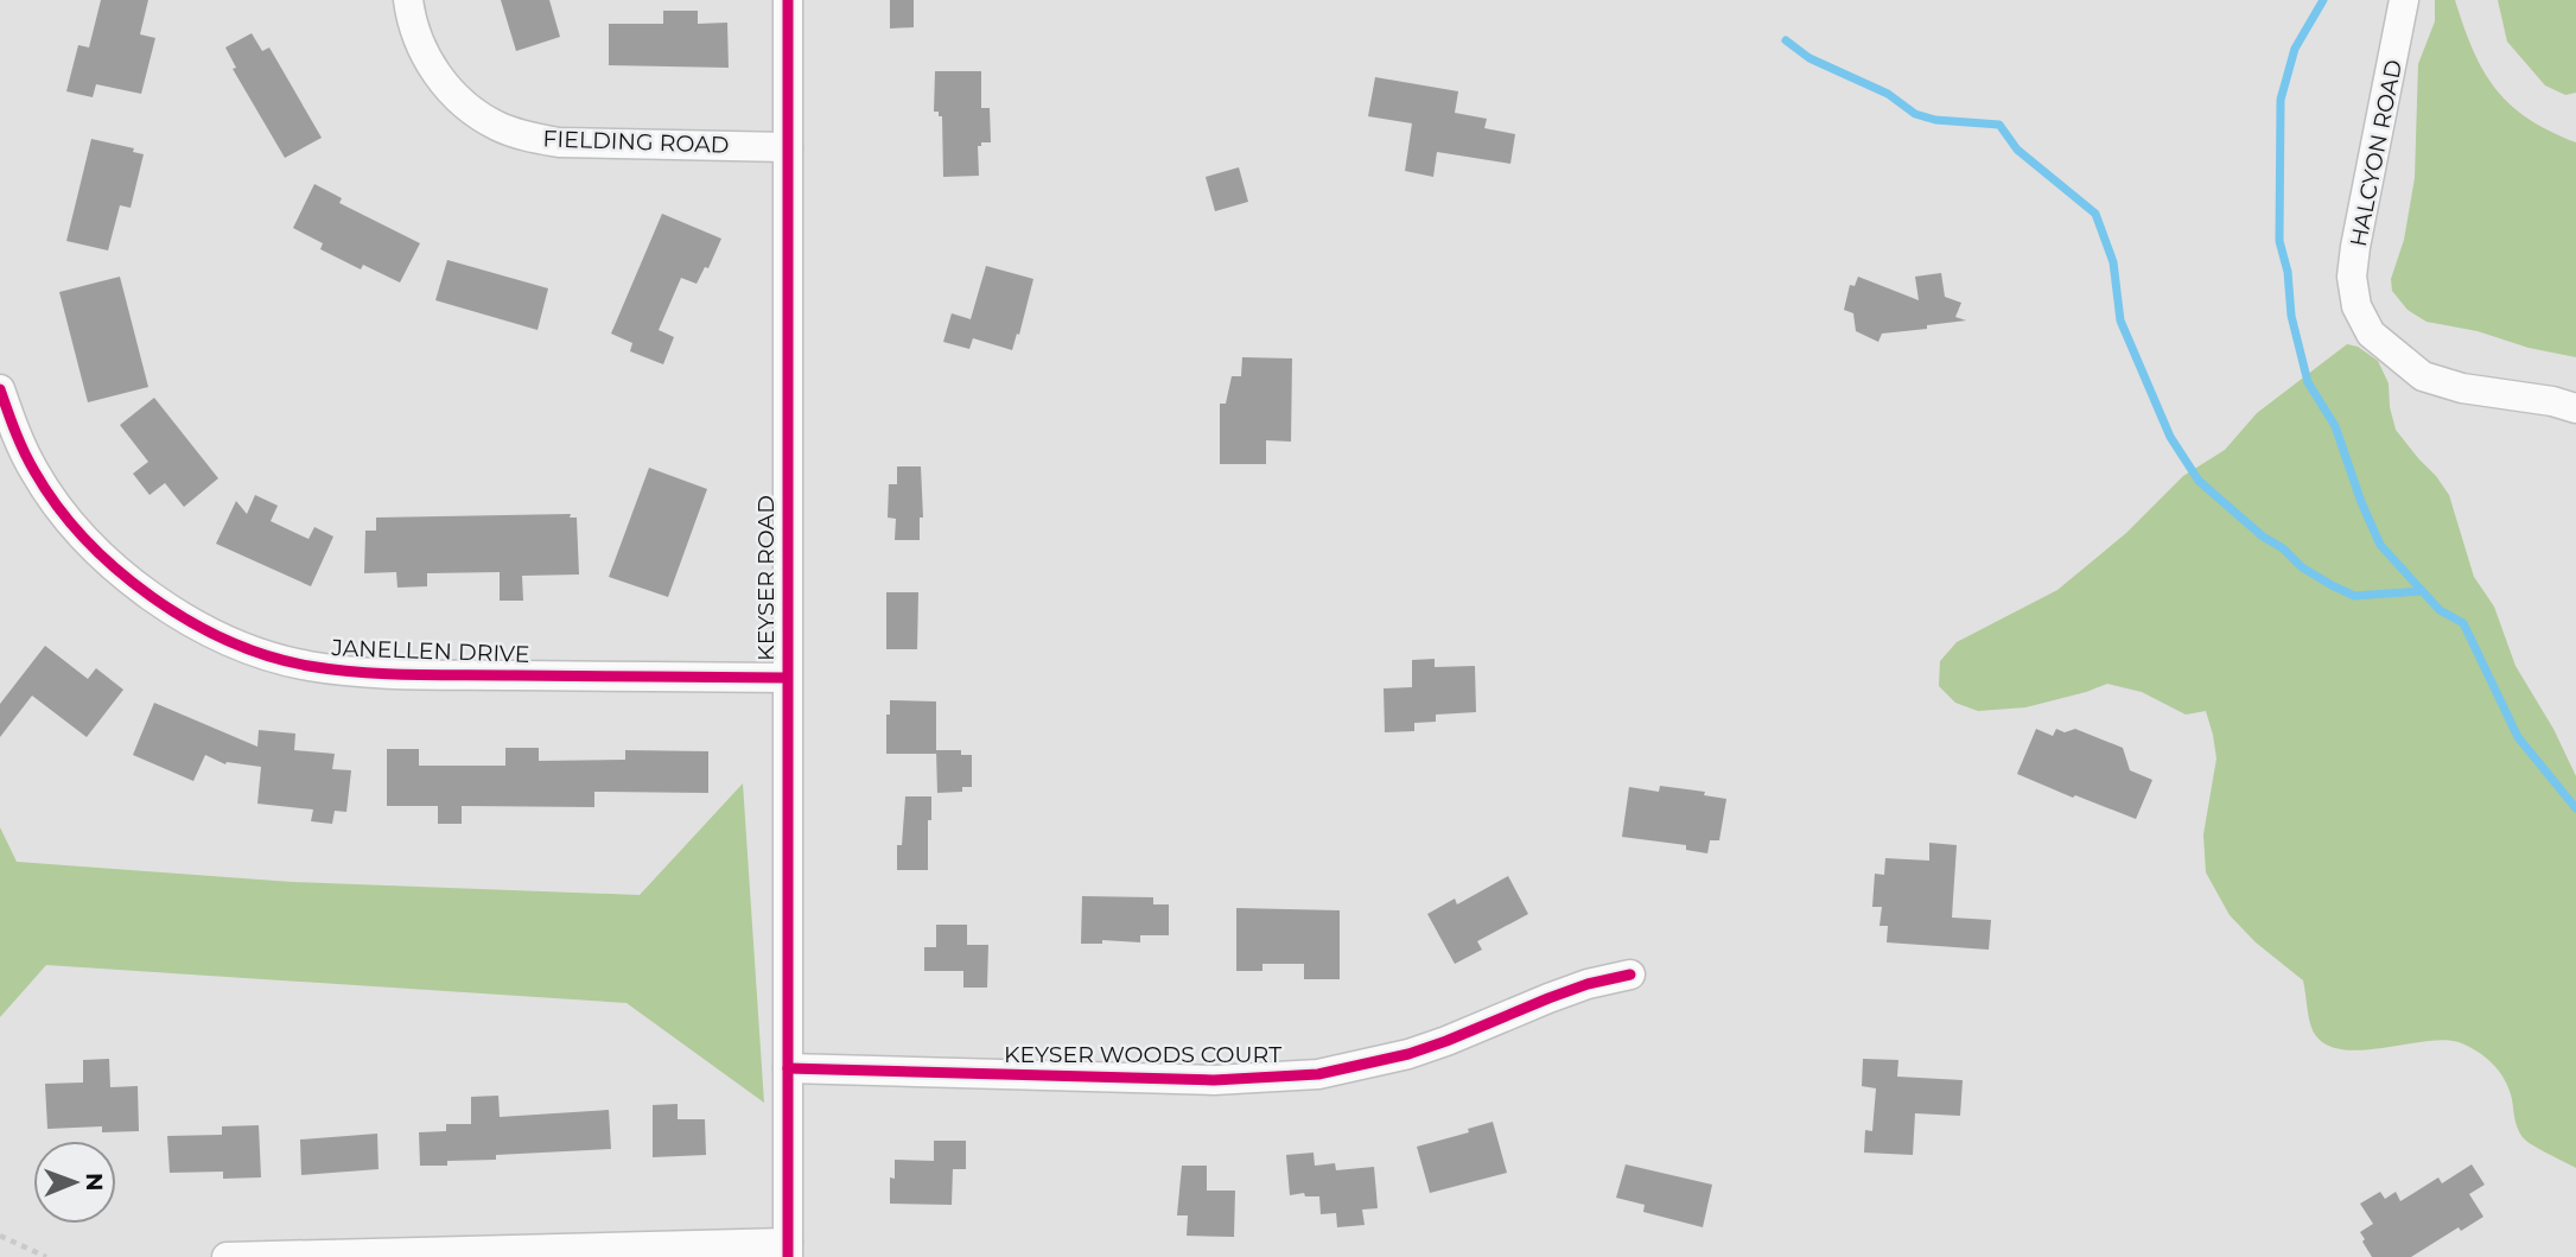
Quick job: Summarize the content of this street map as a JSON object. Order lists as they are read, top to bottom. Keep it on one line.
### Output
{"streets":{"street":["FIELDING ROAD","HALCYON ROAD","KEYSER ROAD","JANELLEN DRIVE","KEYSER WOODS COURT"]},"crossings":[["FIELDING ROAD","KEYSER ROAD"],["KEYSER ROAD","JANELLEN DRIVE"],["KEYSER ROAD","KEYSER WOODS COURT"]],"north":"right"}
